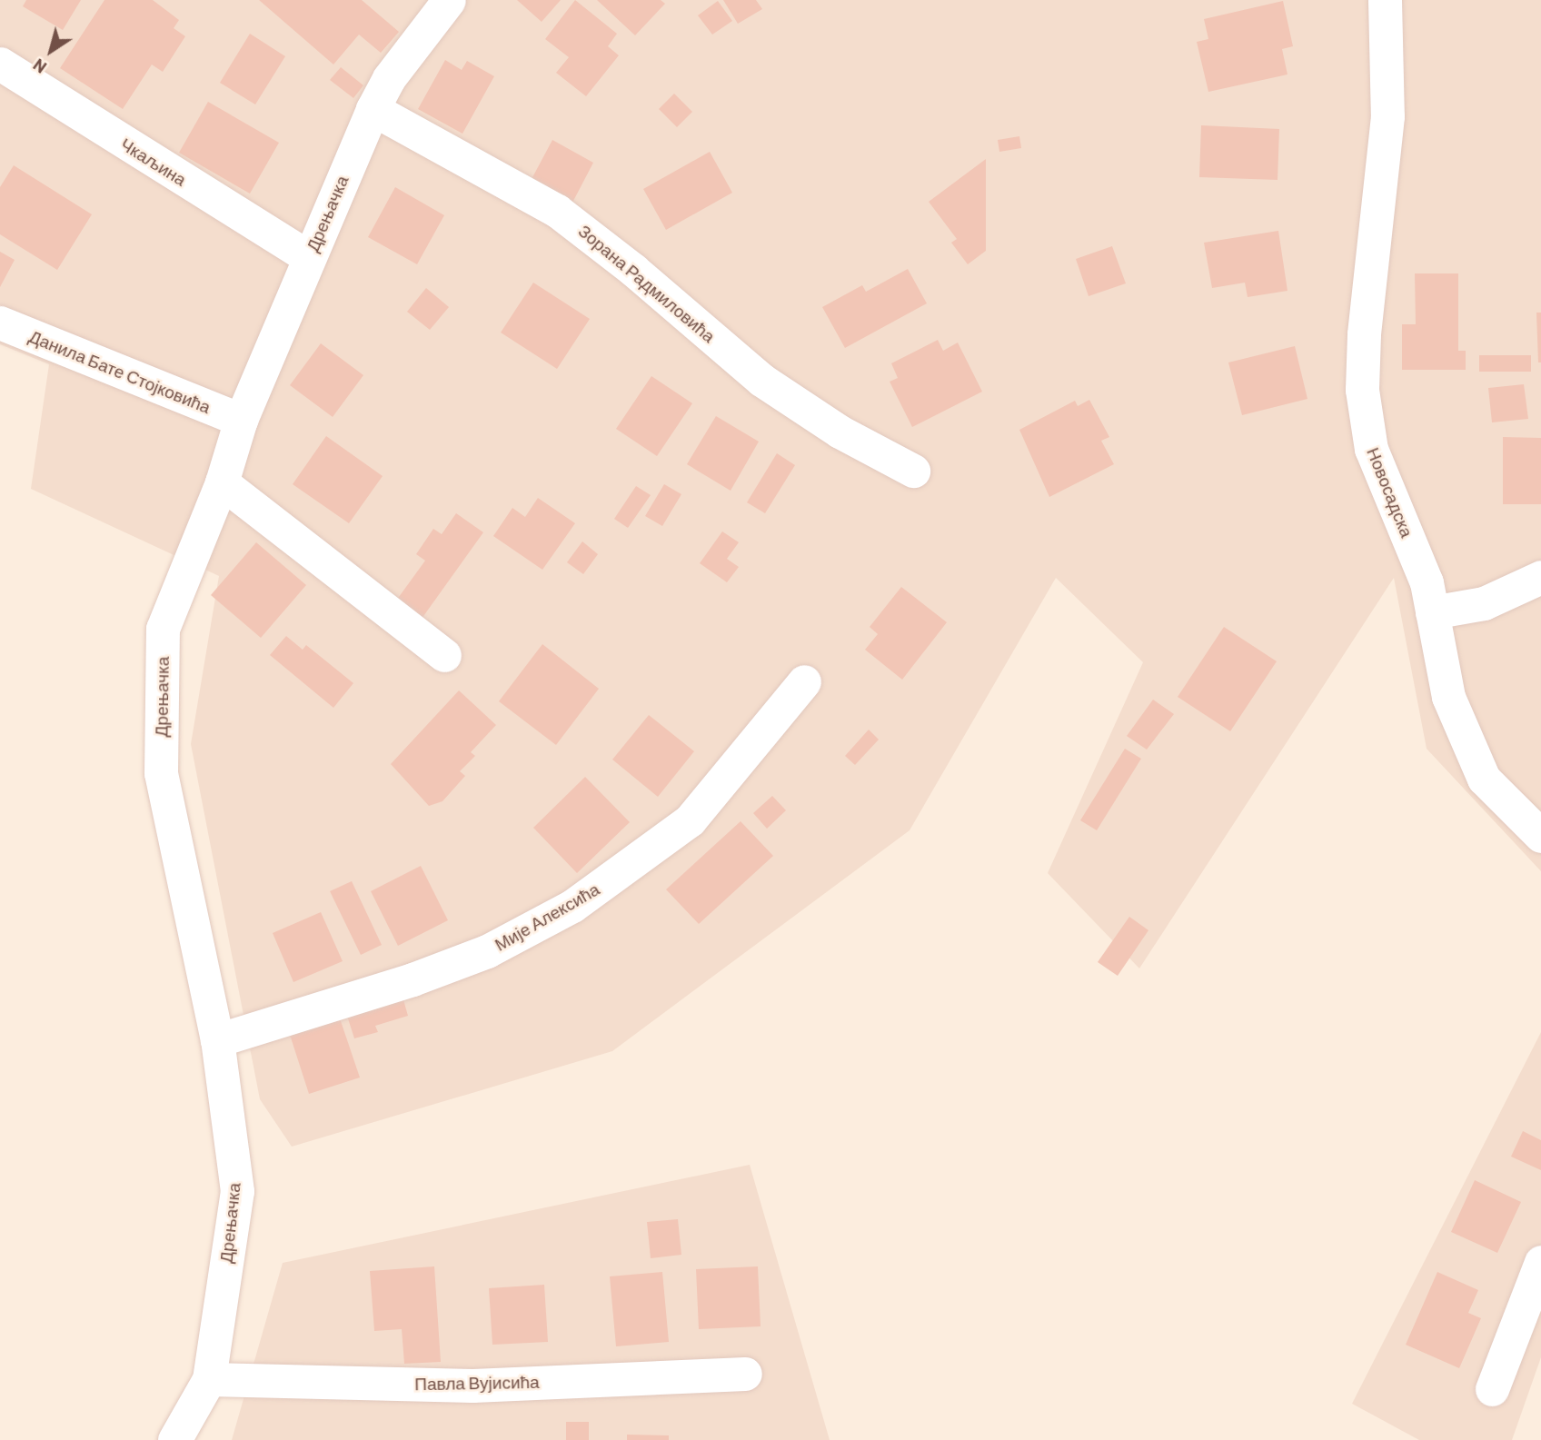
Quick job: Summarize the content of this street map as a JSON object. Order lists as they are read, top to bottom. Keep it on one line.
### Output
{"streets":{"street":["Чкаљина","Дрењачка","Зорана Радмиловића","Данила Бате Стојковића","Новосадска","Мије Алексића","Павла Вујисића"]},"crossings":[["Чкаљина","Дрењачка"],["Дрењачка","Зорана Радмиловића"],["Дрењачка","Данила Бате Стојковића"],["Дрењачка","Мије Алексића"],["Дрењачка","Павла Вујисића"]],"north":"bottom left"}
